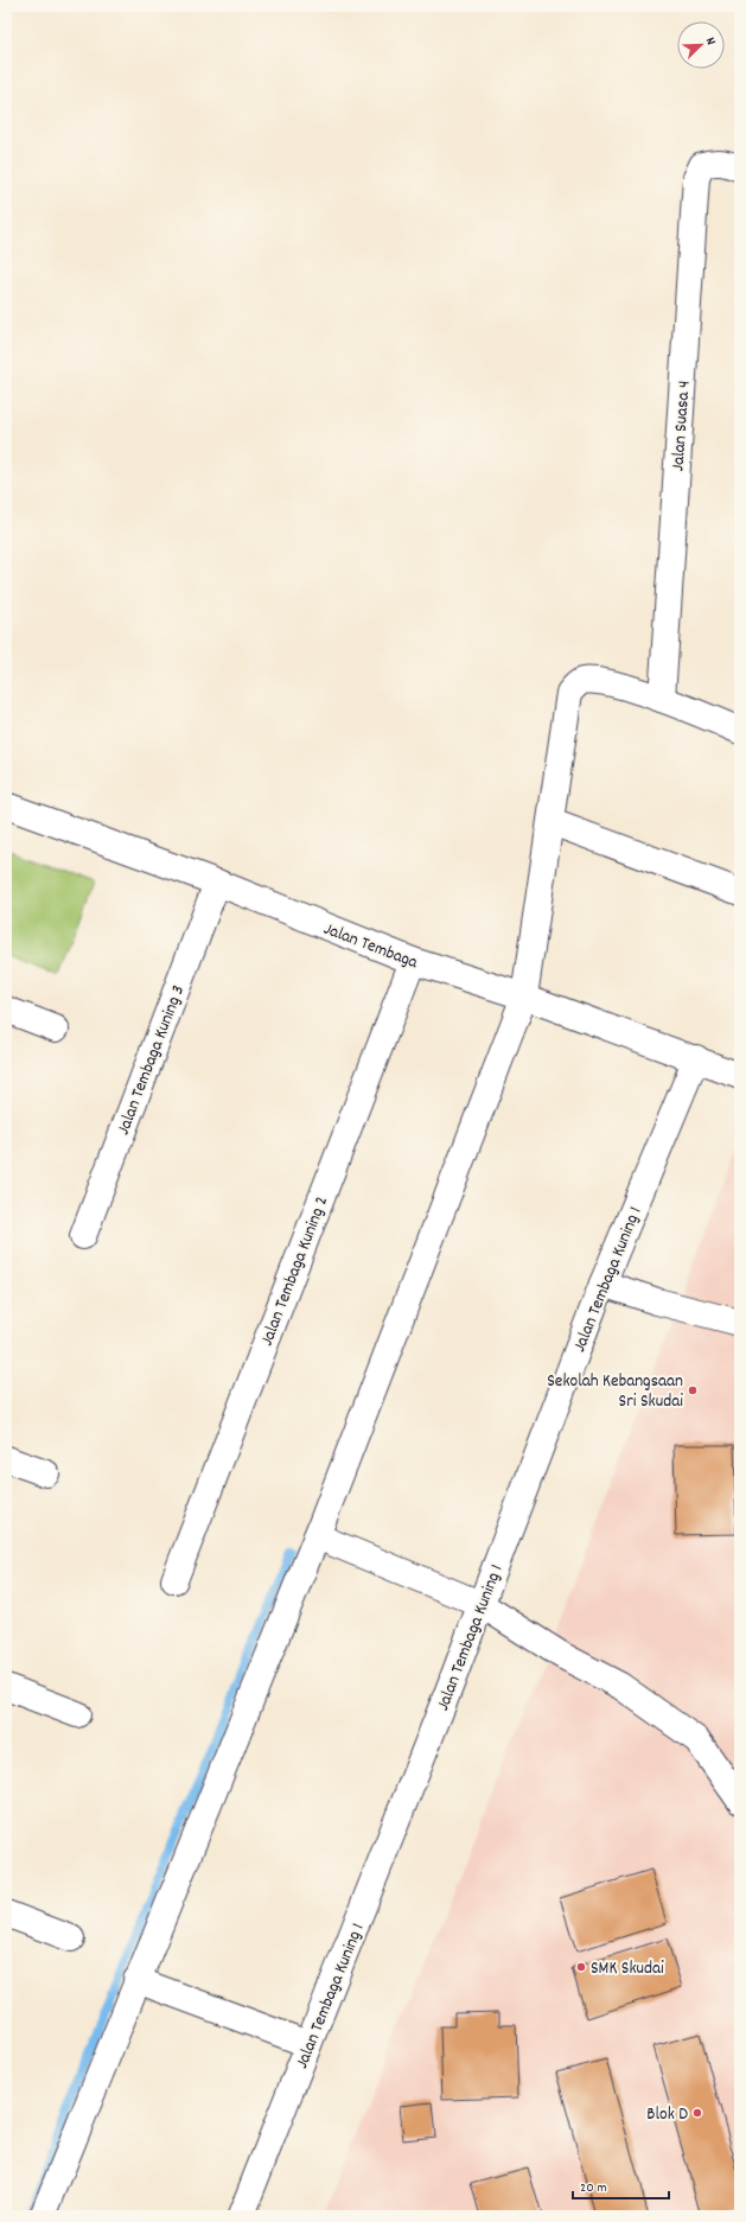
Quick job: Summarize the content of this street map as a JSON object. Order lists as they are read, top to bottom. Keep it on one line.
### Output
{"streets":{"street":["Jalan Suasa 4","Jalan Tembaga","Jalan Tembaga Kuning 3","Jalan Tembaga Kuning 2","Jalan Tembaga Kuning 1"]},"crossings":[["Jalan Tembaga","Jalan Tembaga Kuning 3"],["Jalan Tembaga","Jalan Tembaga Kuning 2"],["Jalan Tembaga","Jalan Tembaga Kuning 1"]],"places":["Sekolah Kebangsaan Sri Skudai","SMK Skudai","Blok D"],"scale_bar":"20 m","north":"top right"}
